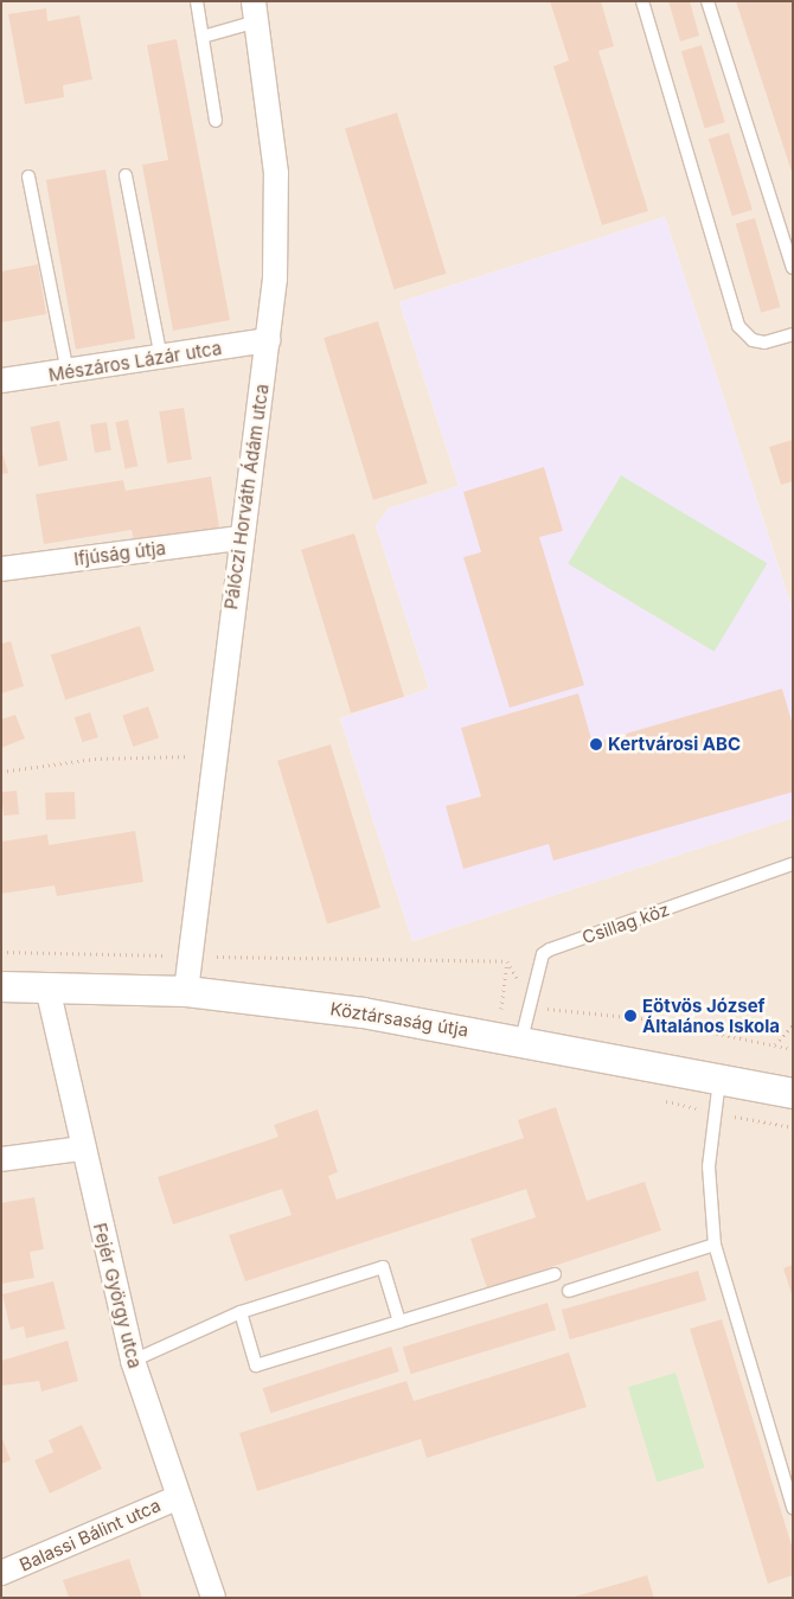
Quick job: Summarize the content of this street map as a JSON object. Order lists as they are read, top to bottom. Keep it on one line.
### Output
{"streets":{"street":["Mészáros Lázár utca","Pálóczi Horváth Ádám utca","Ifjúság útja","Köztársaság útja","Fejér György utca","Balassi Bálint utca"],"lane":["Csillag köz"]},"crossings":[["Mészáros Lázár utca","Pálóczi Horváth Ádám utca"],["Pálóczi Horváth Ádám utca","Ifjúság útja"],["Pálóczi Horváth Ádám utca","Köztársaság útja"],["Csillag köz","Köztársaság útja"],["Köztársaság útja","Fejér György utca"],["Fejér György utca","Balassi Bálint utca"]],"places":["Kertvárosi ABC","Eötvös József Általános Iskola"]}
